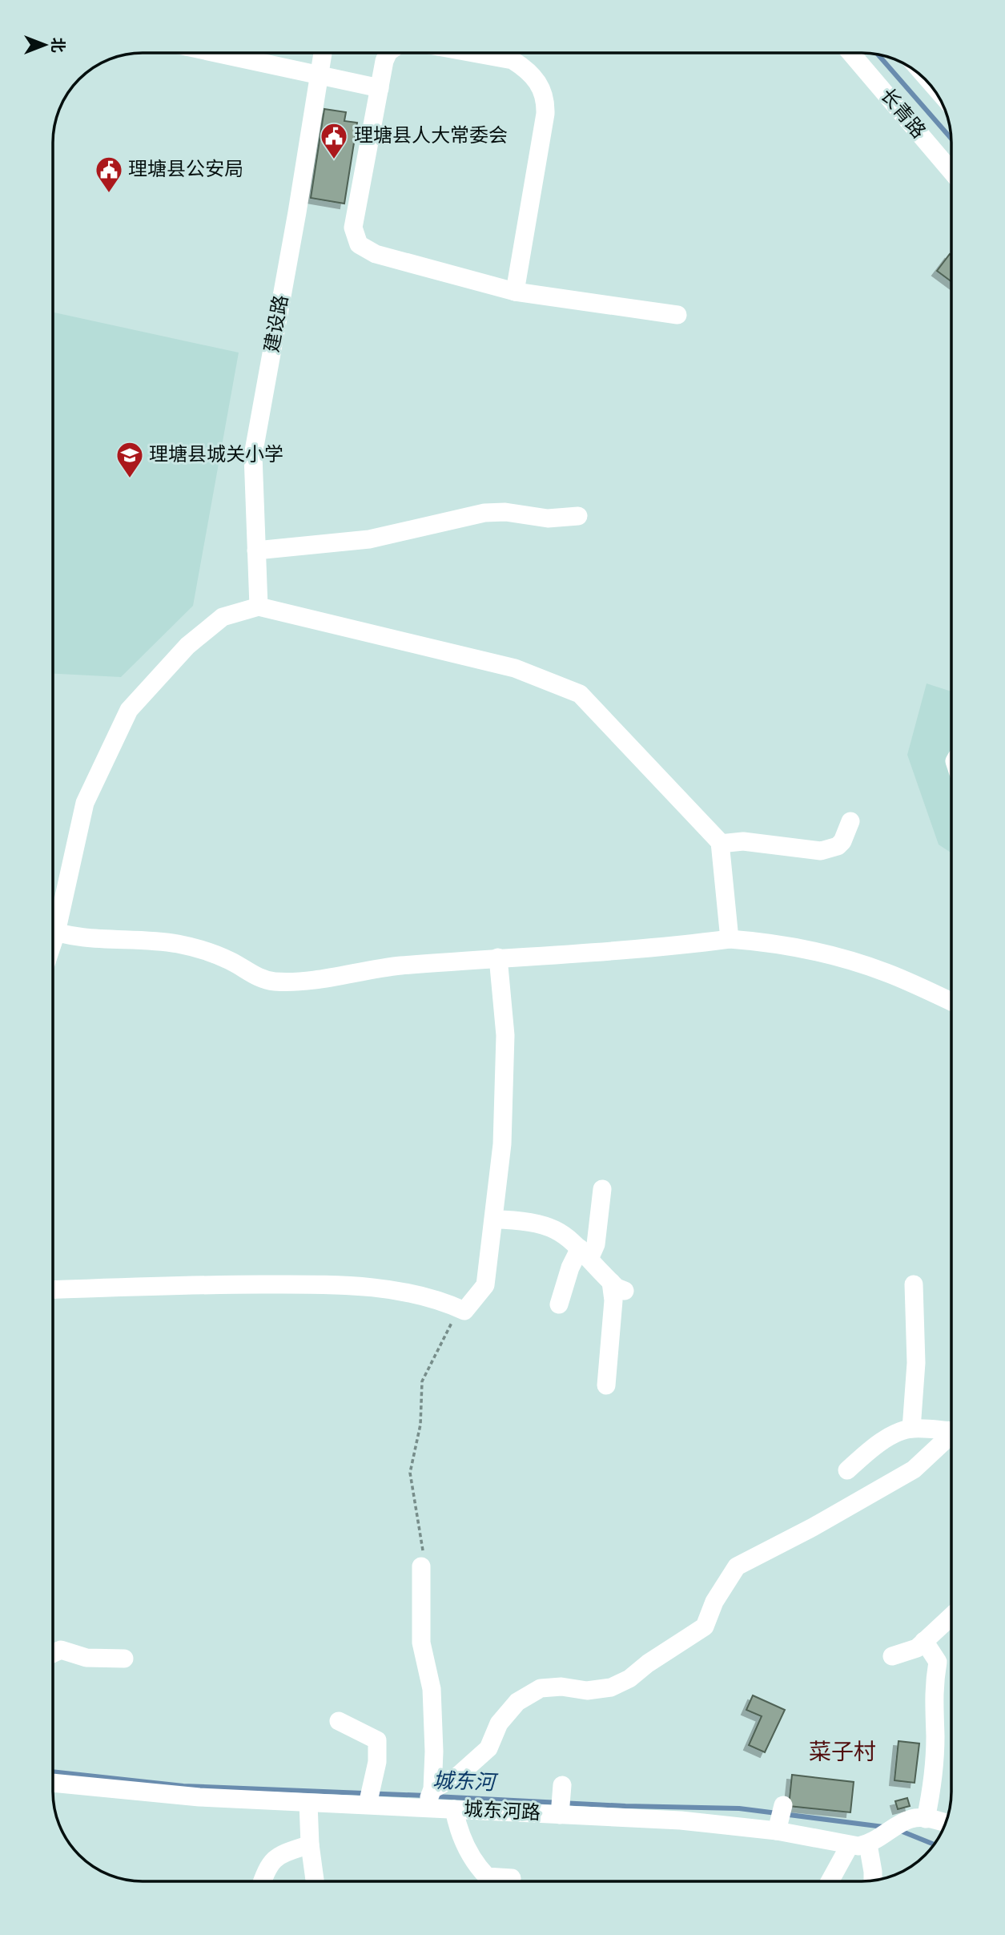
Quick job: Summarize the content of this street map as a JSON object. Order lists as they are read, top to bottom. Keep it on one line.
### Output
{"streets":{"street":["长青路","建设路","城东河路"]},"districts":["菜子村"],"water":["城东河"],"places":{"public building":["理塘县人大常委会","理塘县公安局"],"school or university":["理塘县城关小学"]},"north":"right"}
